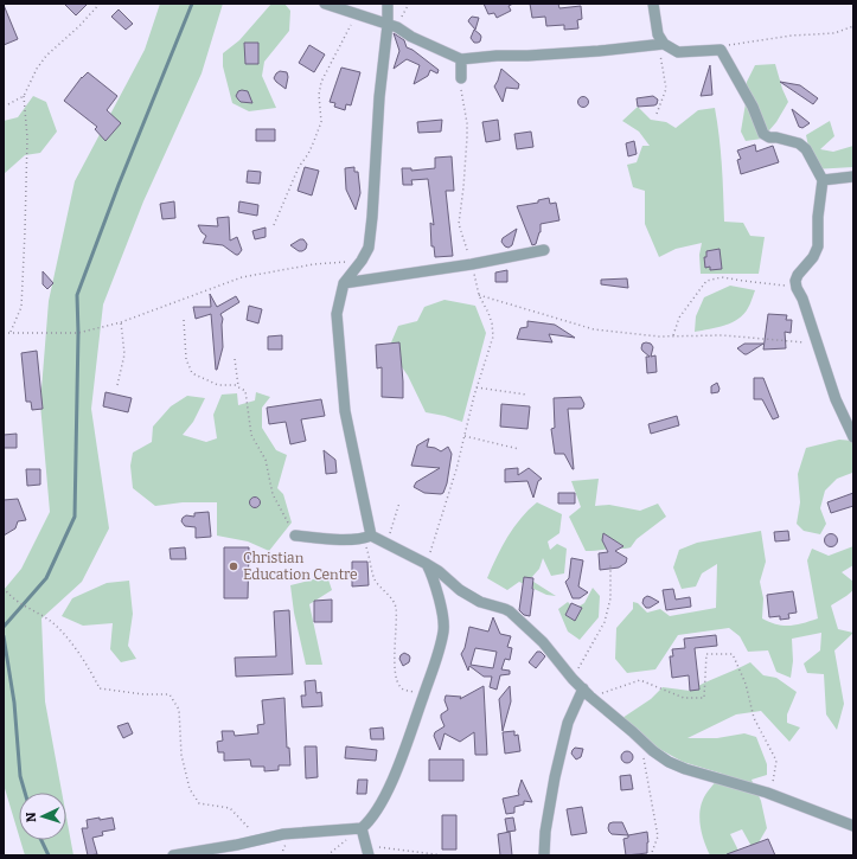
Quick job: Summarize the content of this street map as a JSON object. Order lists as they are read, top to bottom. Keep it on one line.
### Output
{"places":["Christian Education Centre"],"north":"left"}
